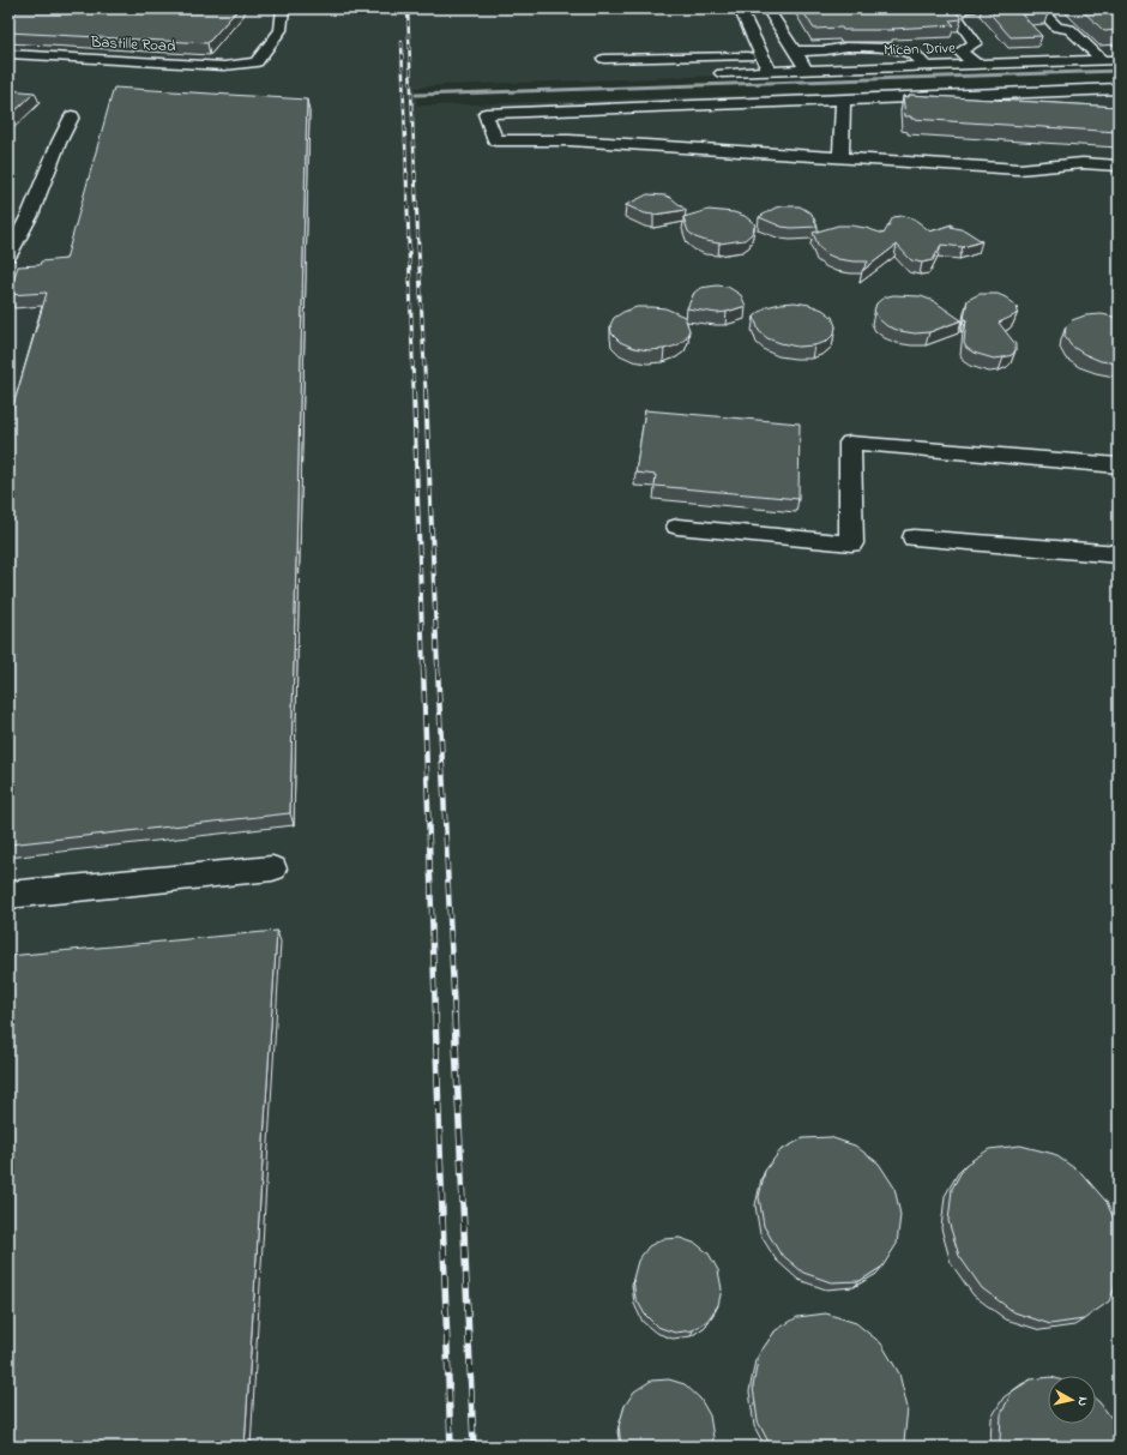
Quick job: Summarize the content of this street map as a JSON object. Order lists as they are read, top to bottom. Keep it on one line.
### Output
{"streets":{"street":["Bastille Road","Mican Drive"]},"north":"right"}
